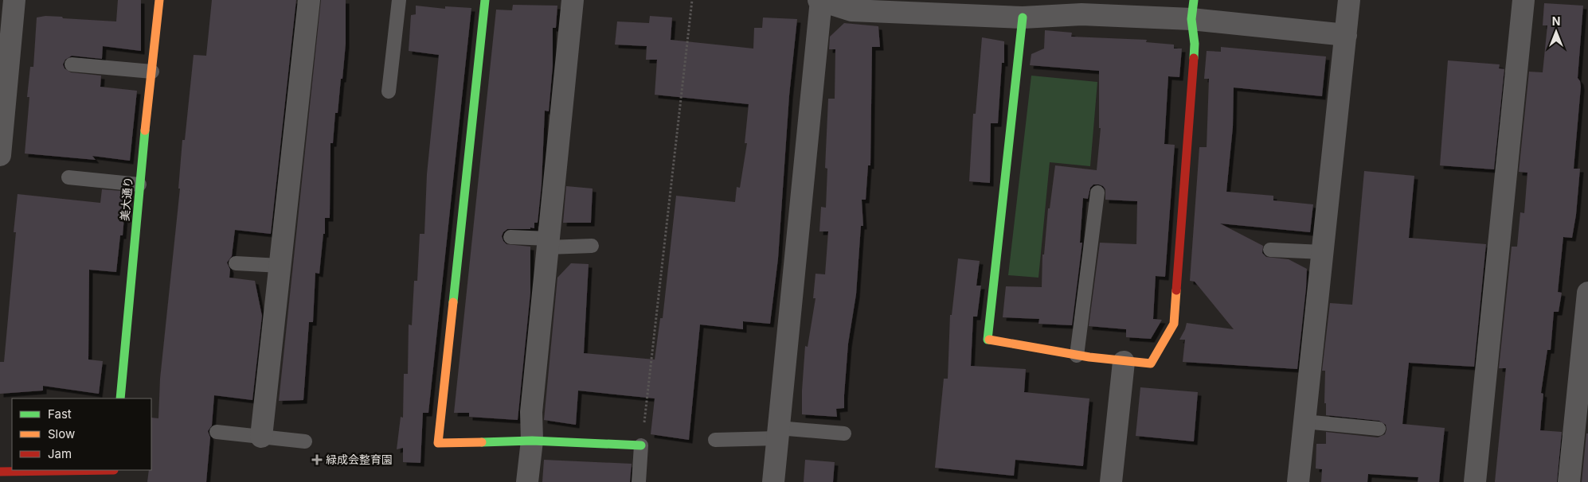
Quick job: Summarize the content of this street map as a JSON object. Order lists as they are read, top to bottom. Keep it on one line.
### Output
{"streets":{"street":["美大通り"]},"places":{"health":["緑成会整育園"]},"legend":["Fast","Slow","Jam"],"north":"top"}
